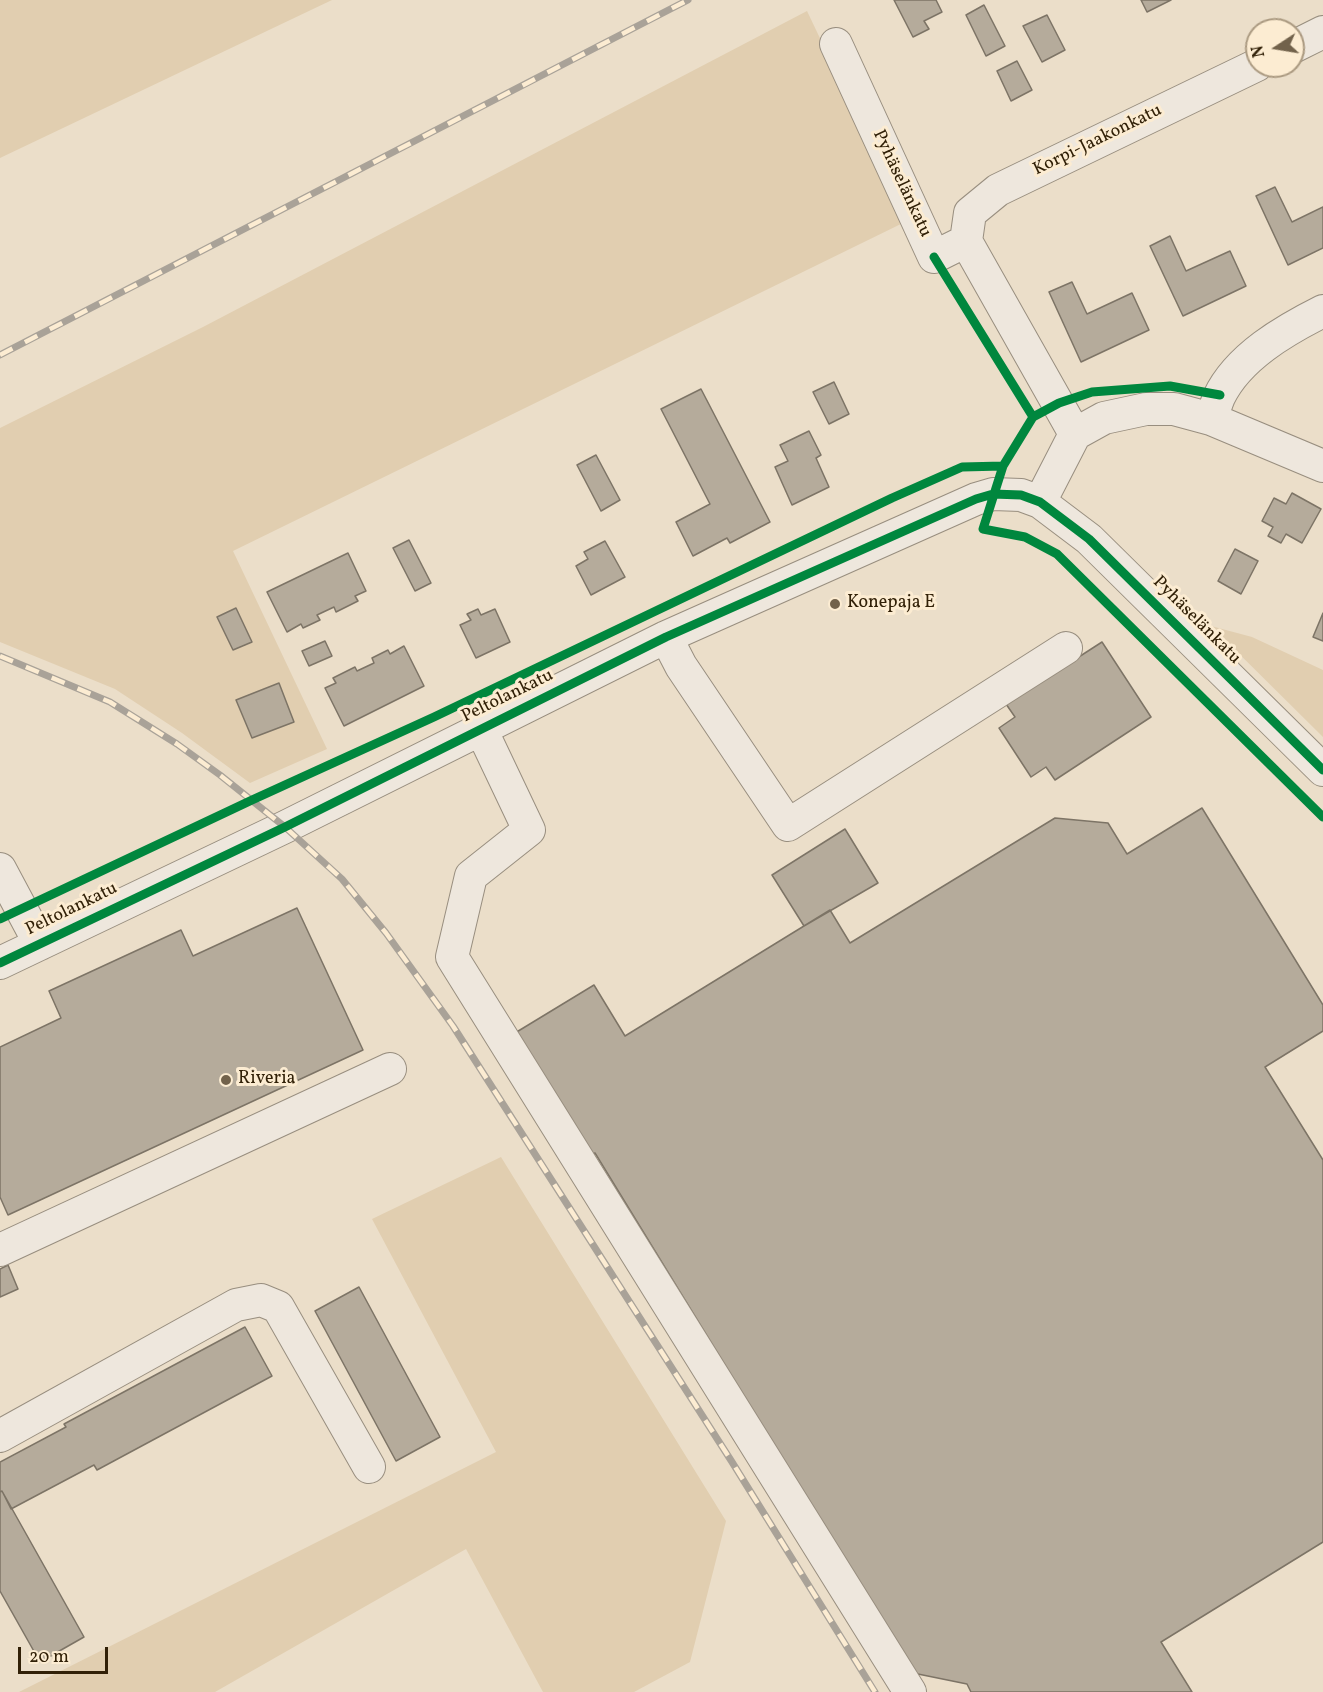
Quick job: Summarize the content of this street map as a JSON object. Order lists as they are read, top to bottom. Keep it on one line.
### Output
{"streets":{"street":["Korpi-Jaakonkatu","Pyhäselänkatu","Peltolankatu"]},"crossings":[["Korpi-Jaakonkatu","Pyhäselänkatu"],["Pyhäselänkatu","Peltolankatu"]],"places":["Konepaja E","Riveria"],"scale_bar":"20 m","north":"left"}
